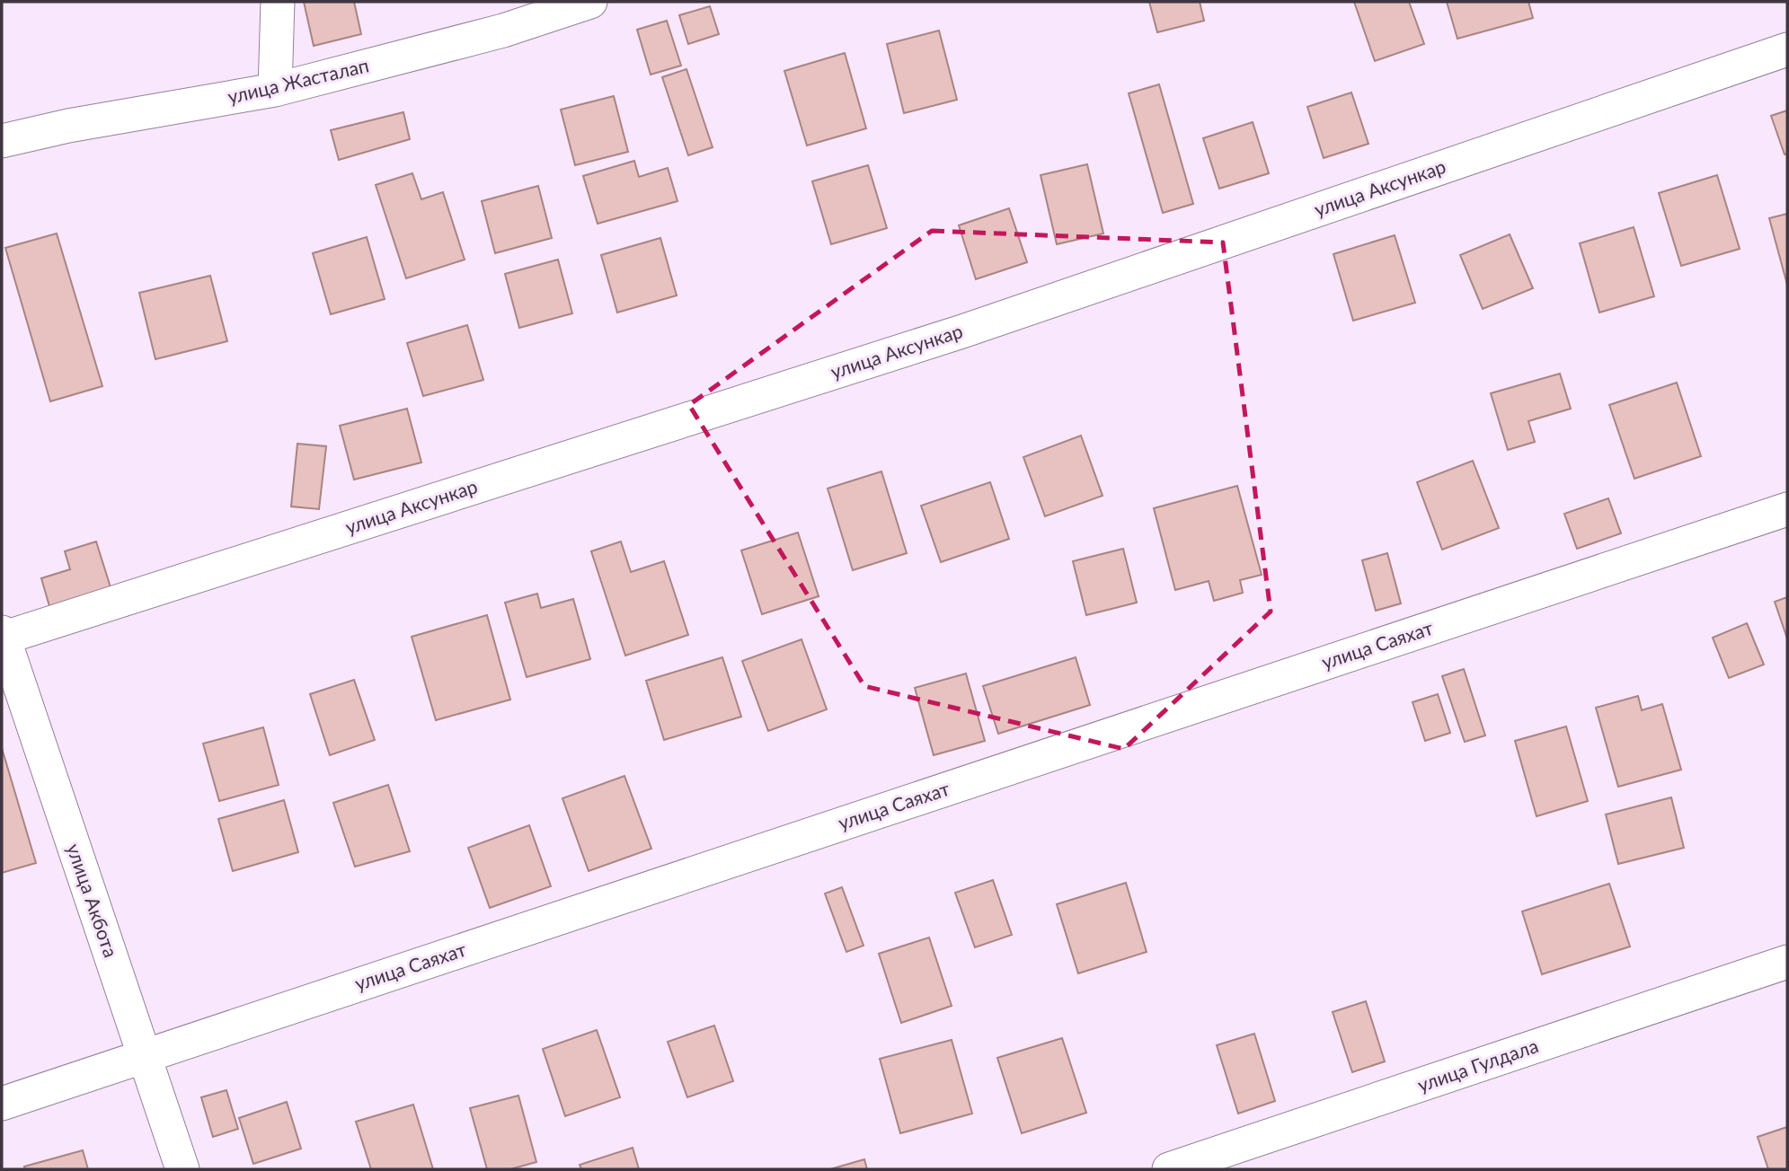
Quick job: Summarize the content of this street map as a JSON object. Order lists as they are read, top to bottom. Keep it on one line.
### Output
{"streets":{"street":["улица Жасталап","улица Аксункар","улица Саяхат","улица Акбота","улица Гулдала"]},"crossings":[["улица Аксункар","улица Акбота"],["улица Саяхат","улица Акбота"]]}
